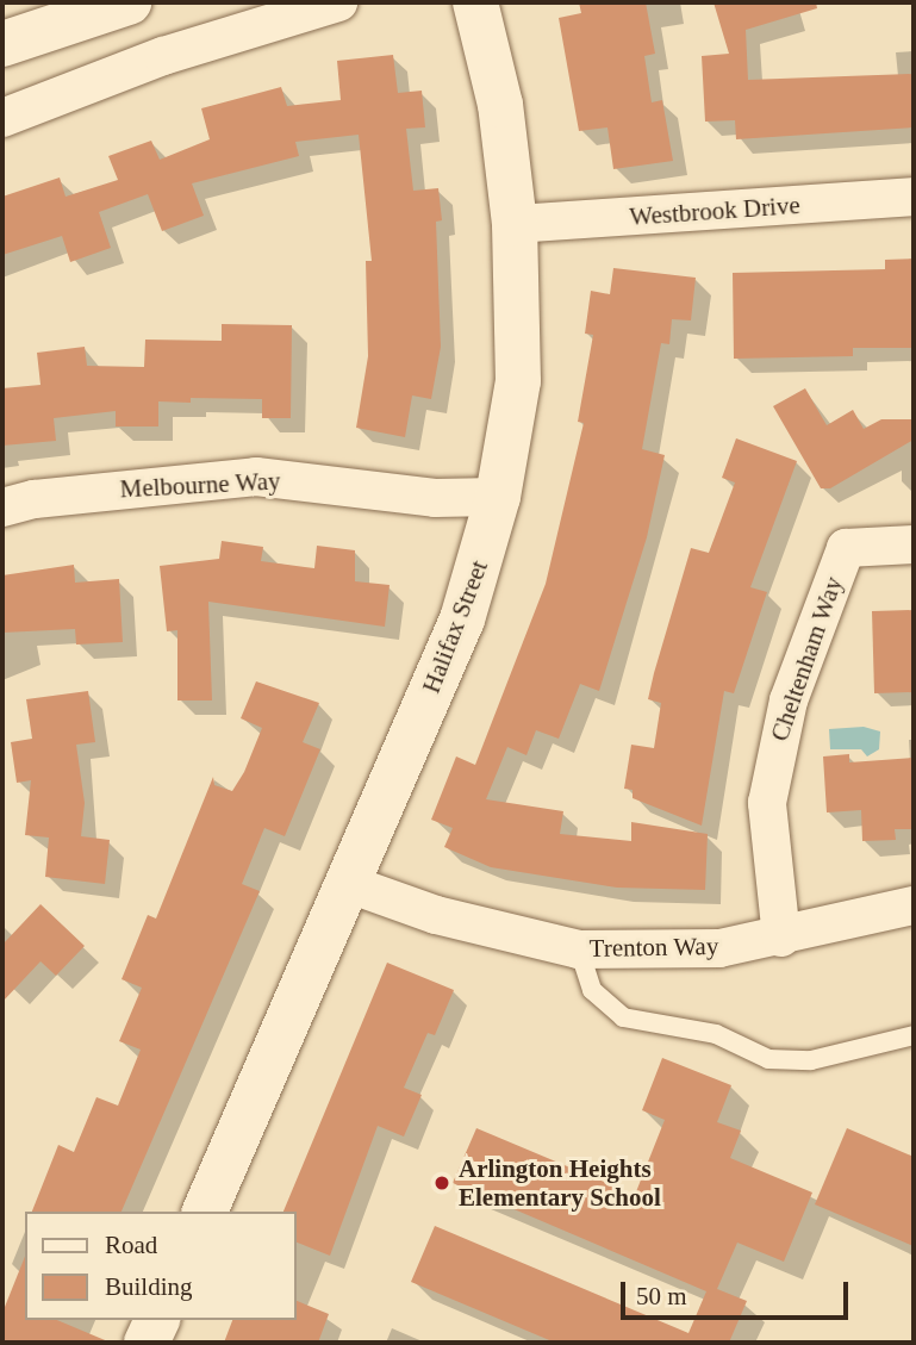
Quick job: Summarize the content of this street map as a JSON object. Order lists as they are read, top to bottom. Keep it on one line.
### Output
{"streets":{"street":["Westbrook Drive","Melbourne Way","Halifax Street","Cheltenham Way","Trenton Way"]},"crossings":[["Westbrook Drive","Halifax Street"],["Melbourne Way","Halifax Street"],["Halifax Street","Trenton Way"],["Cheltenham Way","Trenton Way"]],"places":["Arlington Heights Elementary School"],"legend":["Road","Building"],"scale_bar":"50 m"}
